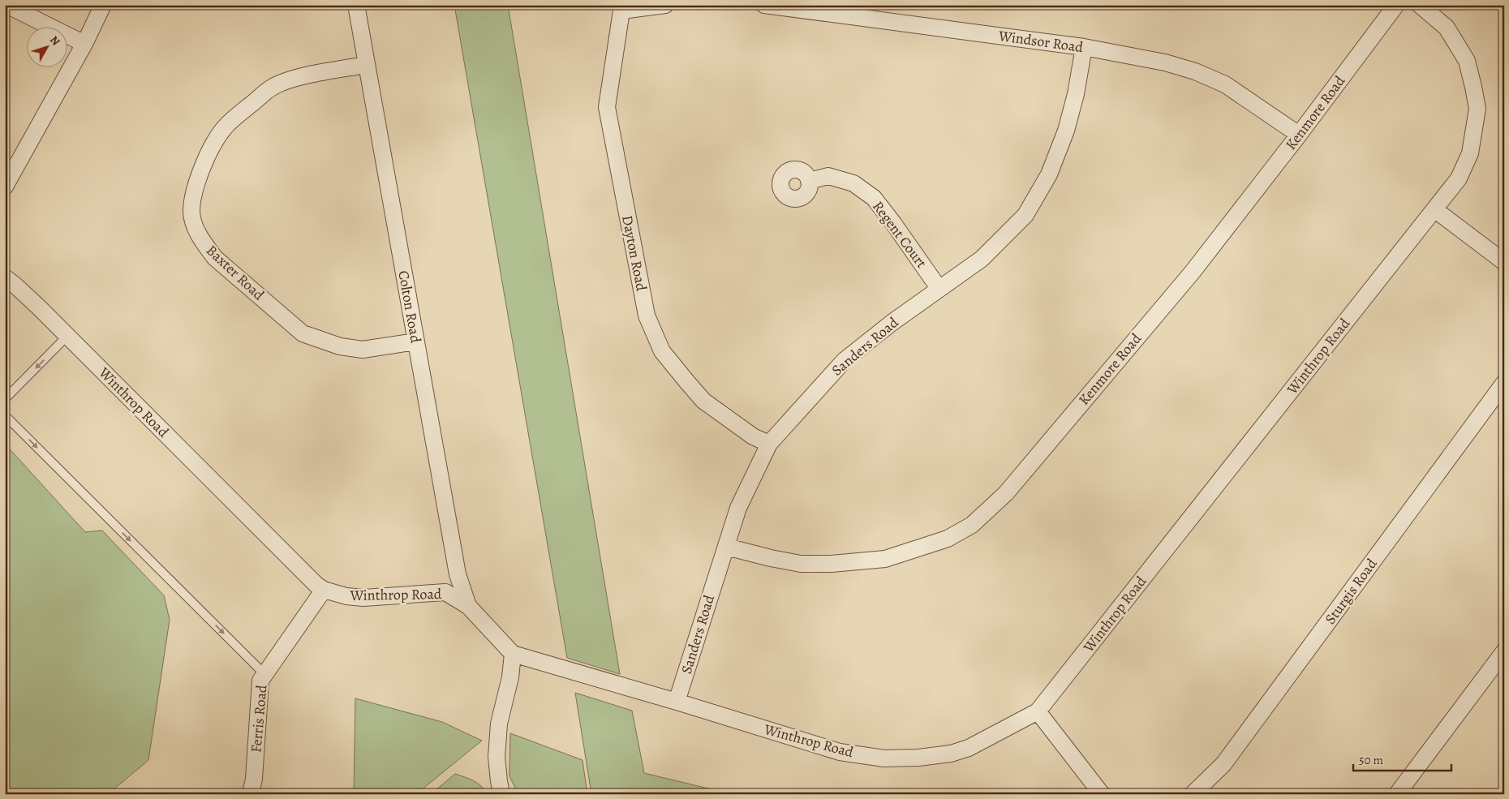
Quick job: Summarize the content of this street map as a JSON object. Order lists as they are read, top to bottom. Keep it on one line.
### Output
{"streets":{"street":["Windsor Road","Kenmore Road","Regent Court","Dayton Road","Baxter Road","Colton Road","Sanders Road","Winthrop Road","Sturgis Road","Ferris Road"]},"crossings":[["Windsor Road","Kenmore Road"],["Windsor Road","Sanders Road"],["Kenmore Road","Sanders Road"],["Regent Court","Sanders Road"],["Dayton Road","Sanders Road"],["Baxter Road","Colton Road"],["Colton Road","Winthrop Road"],["Sanders Road","Winthrop Road"],["Winthrop Road","Ferris Road"]],"scale_bar":"50 m","north":"top right"}
